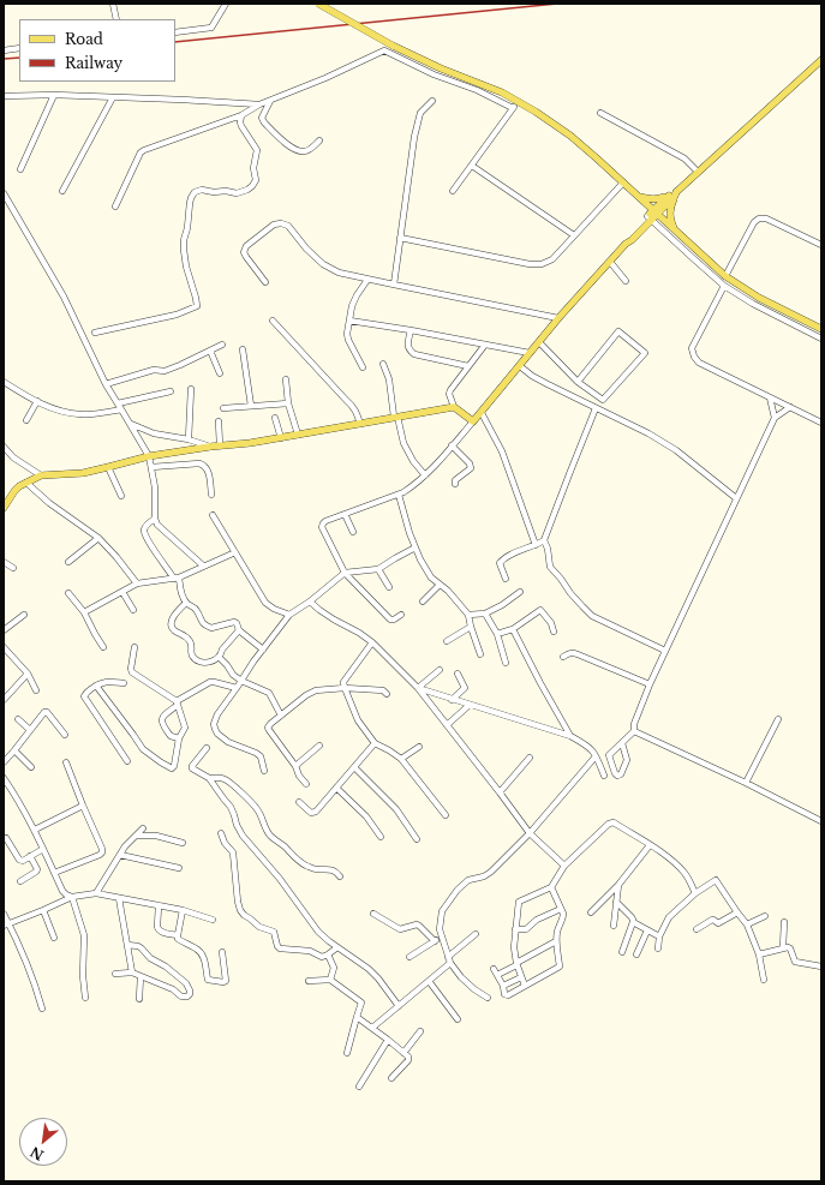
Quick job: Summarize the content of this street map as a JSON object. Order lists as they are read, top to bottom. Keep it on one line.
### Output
{"legend":["Road","Railway"],"north":"bottom left"}
